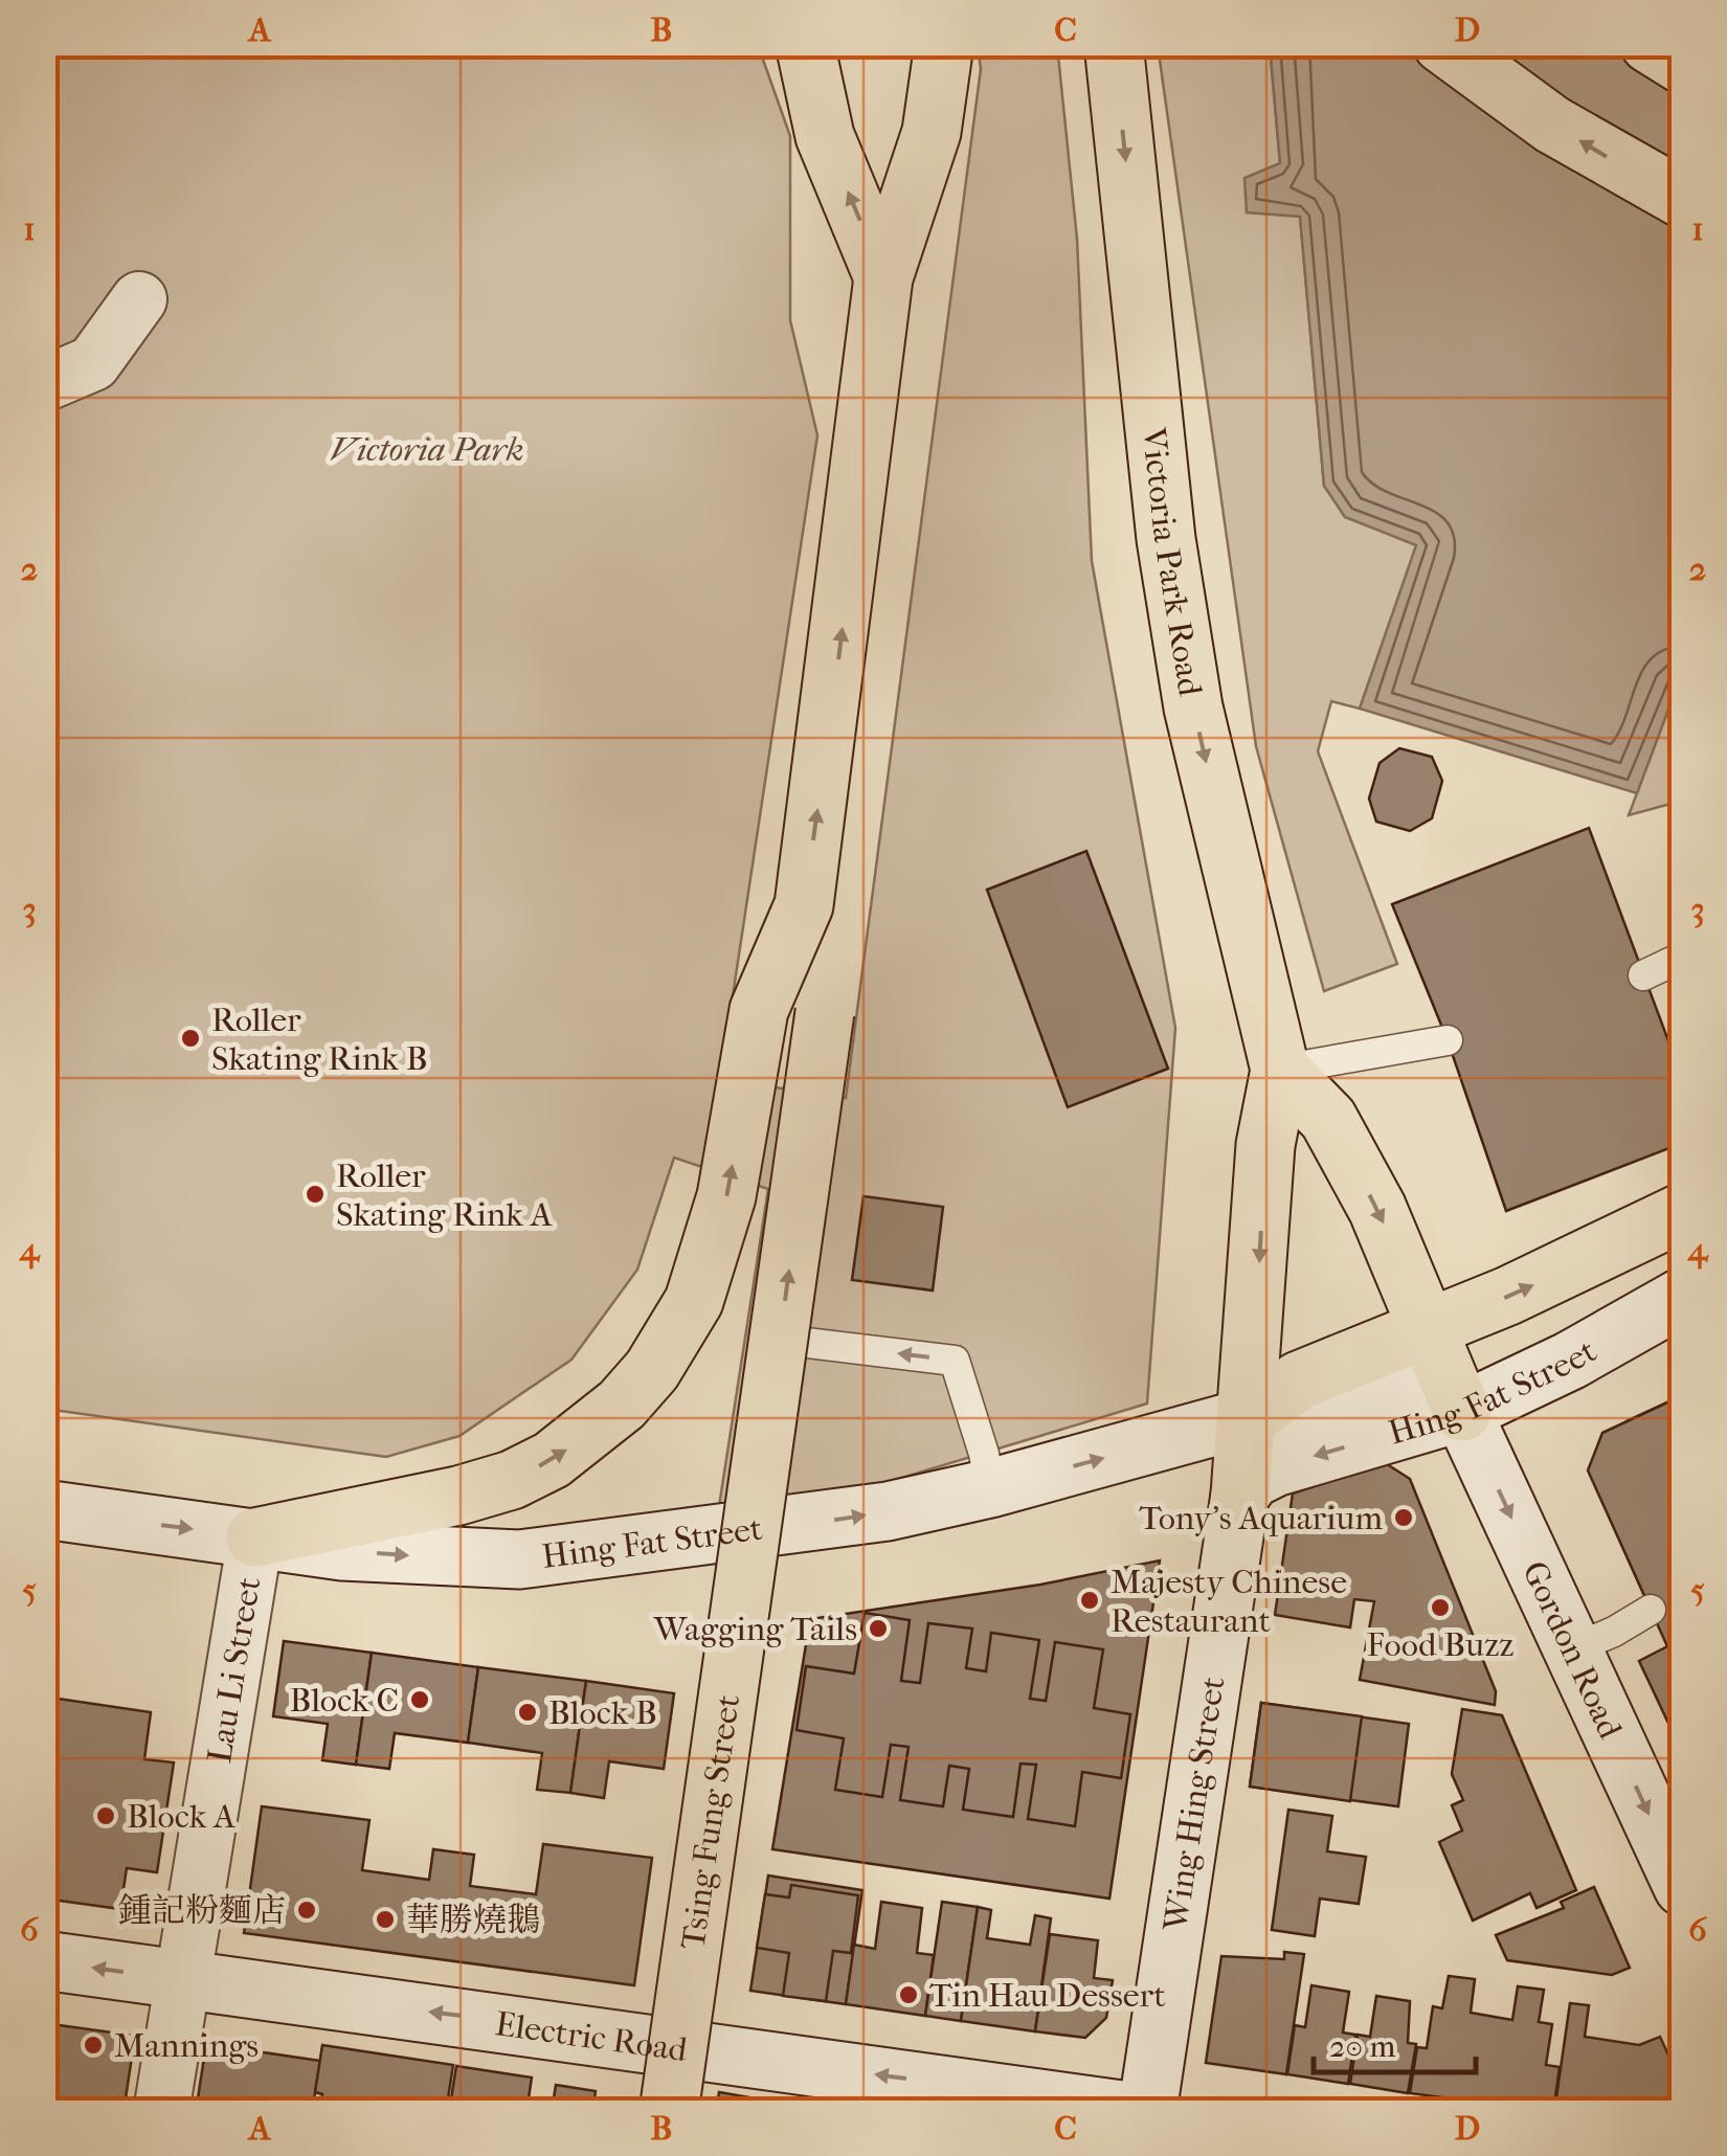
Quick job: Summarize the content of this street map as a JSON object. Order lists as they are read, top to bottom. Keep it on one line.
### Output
{"streets":{"main road":["Victoria Park Road","Hing Fat Street","Gordon Road","Wing Hing Street","Tsing Fung Street","Electric Road"],"street":["Lau Li Street"]},"crossings":[["Hing Fat Street","Gordon Road"],["Hing Fat Street","Lau Li Street"],["Hing Fat Street","Wing Hing Street"],["Hing Fat Street","Tsing Fung Street"],["Lau Li Street","Electric Road"],["Tsing Fung Street","Electric Road"]],"one_way":["Gordon Road","Electric Road"],"parks":["Victoria Park"],"places":["Roller Skating Rink B","Roller Skating Rink A","Tony's Aquarium","Majesty Chinese Restaurant","Food Buzz","Wagging Tails","Block C","Block B","Block A","鍾記粉麵店","華勝燒鵝","Tin Hau Dessert","Mannings"],"scale_bar":"20 m","grid":{"columns":["A","B","C","D"],"rows":["1","2","3","4","5","6"]}}
